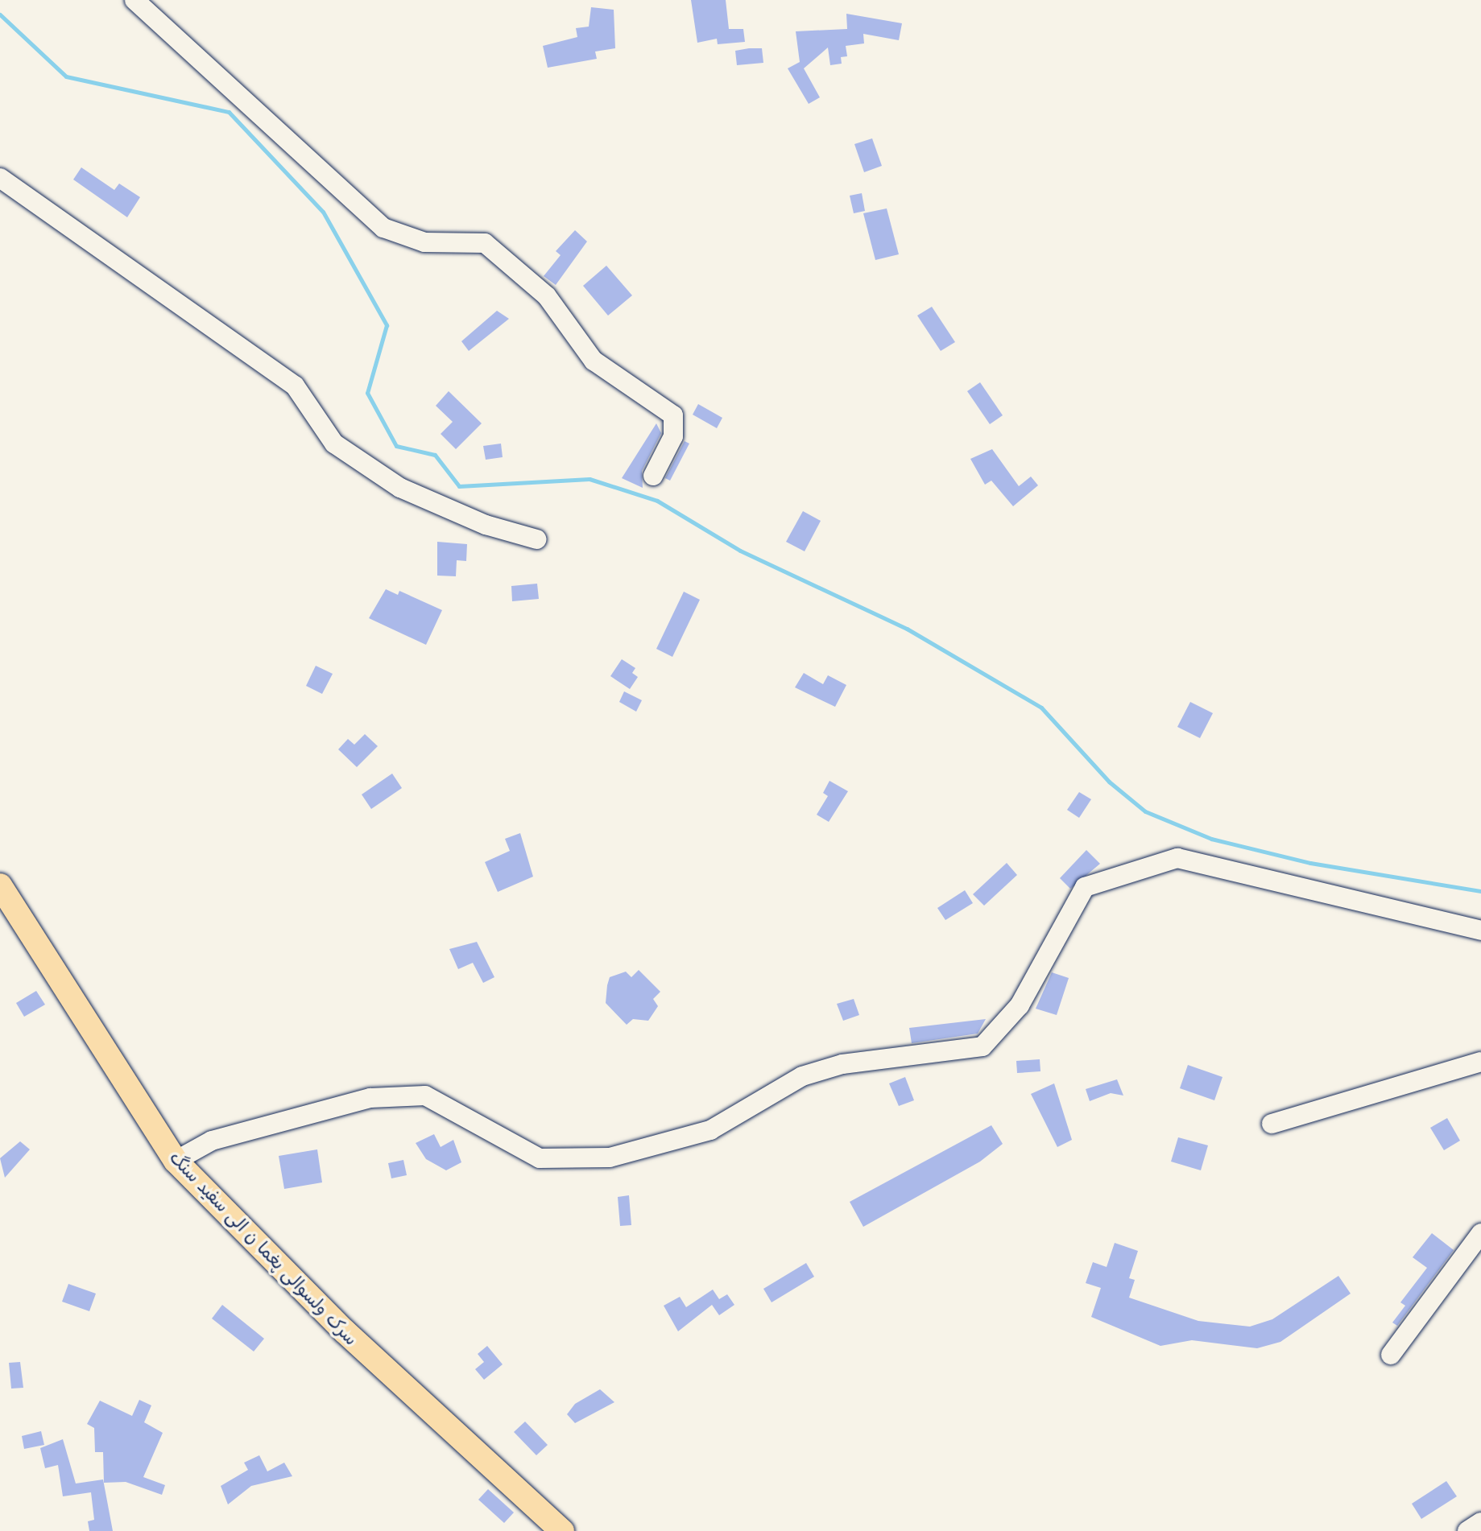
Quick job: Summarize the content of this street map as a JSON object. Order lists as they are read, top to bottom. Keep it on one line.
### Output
{"streets":{"main road":["سرک ولسوالی پغما ن الی سفید سنگ"]}}
